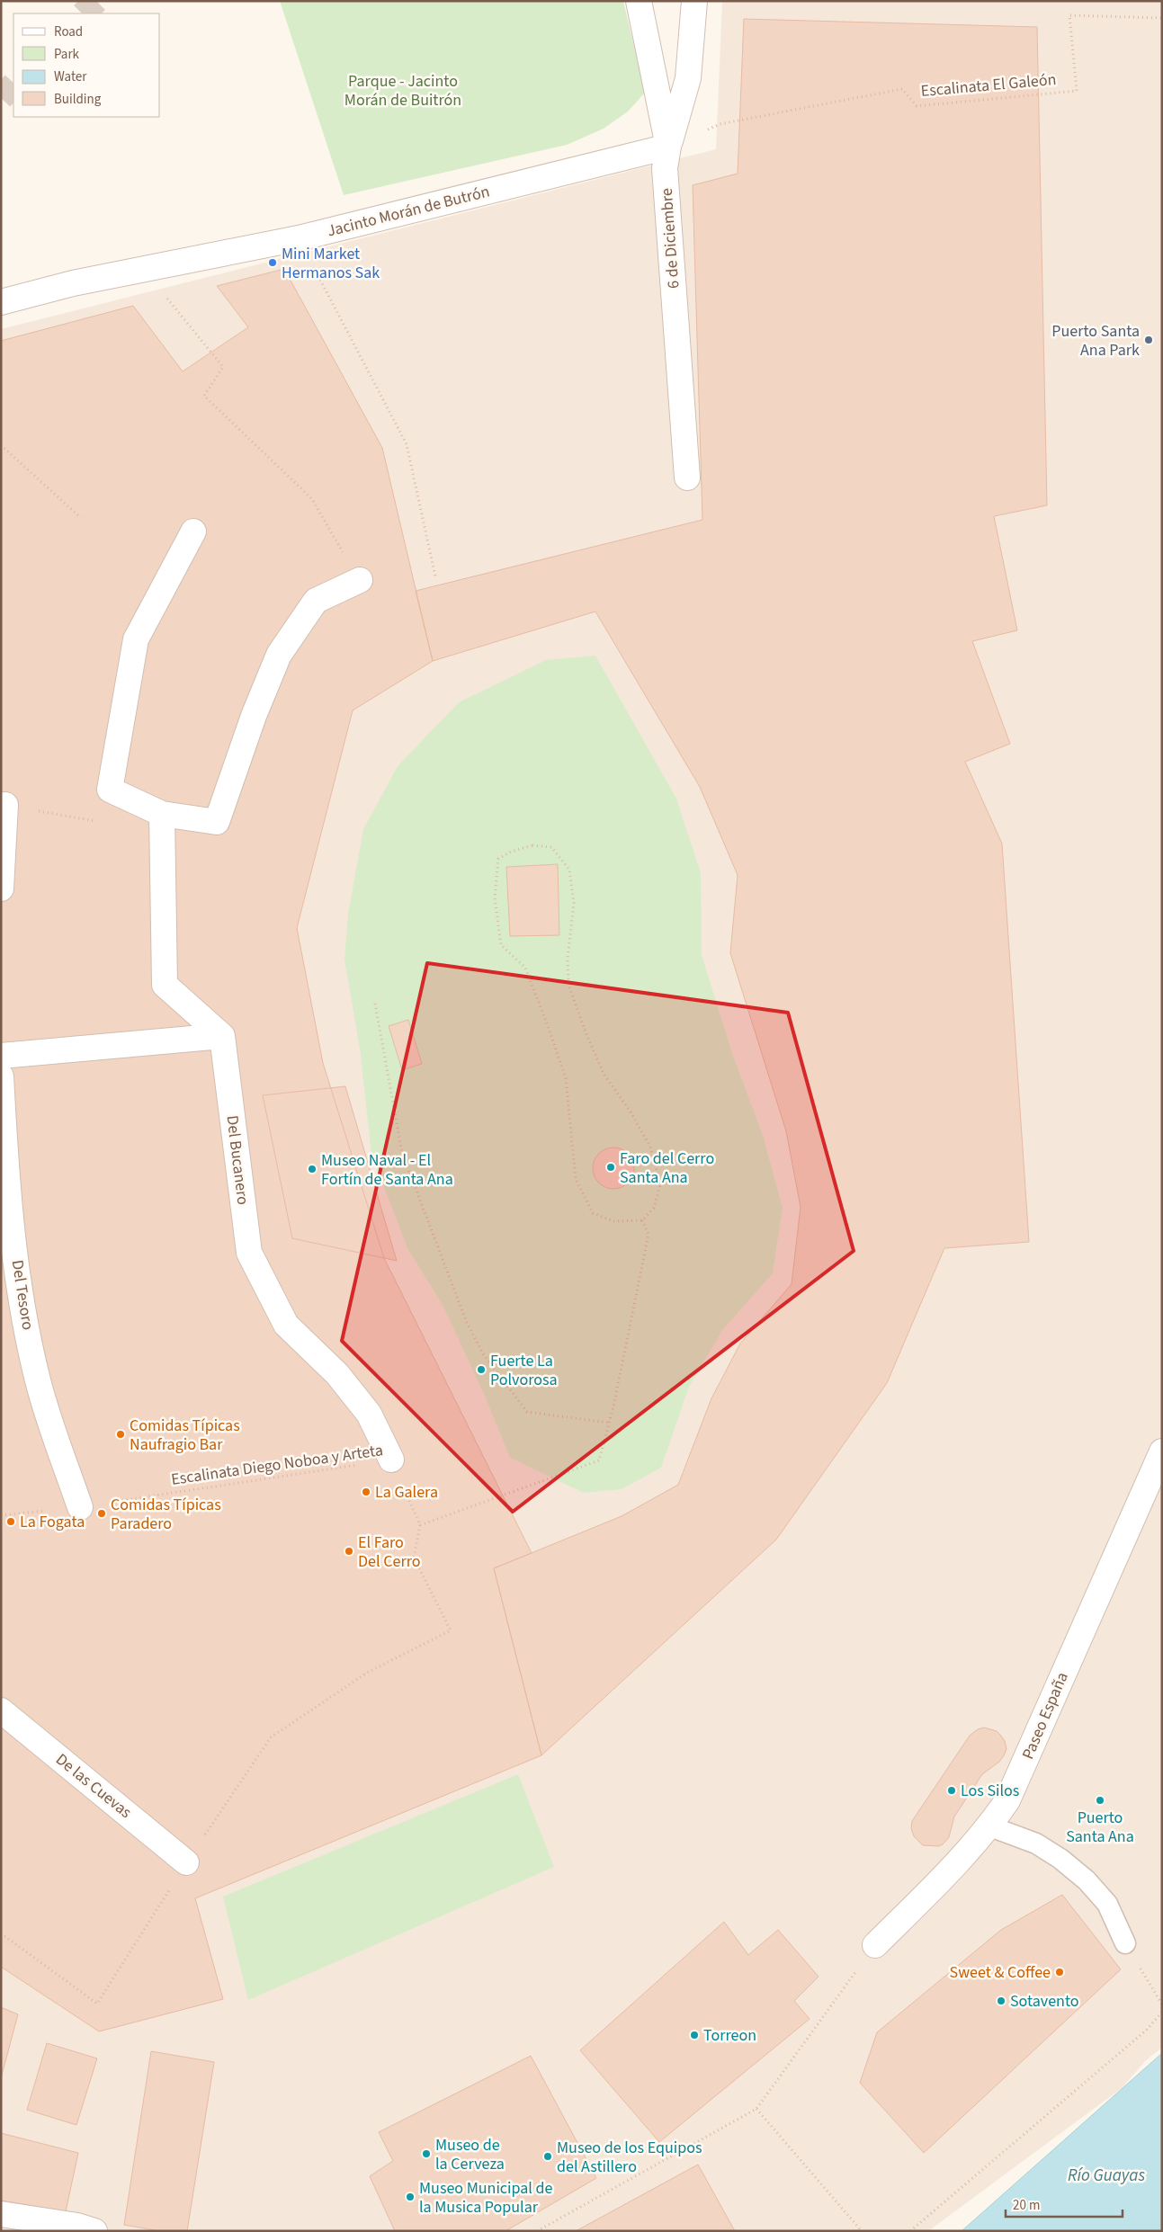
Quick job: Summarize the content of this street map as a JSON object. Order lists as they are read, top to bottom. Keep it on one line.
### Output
{"streets":{"street":["Jacinto Morán de Butrón","6 de Diciembre","Del Bucanero","Del Tesoro","Paseo España","De las Cuevas"],"path":["Escalinata El Galeón","Escalinata Diego Noboa y Arteta"]},"crossings":[["Escalinata El Galeón","Jacinto Morán de Butrón"],["Escalinata El Galeón","6 de Diciembre"],["Jacinto Morán de Butrón","6 de Diciembre"],["Del Bucanero","Escalinata Diego Noboa y Arteta"],["Del Tesoro","Escalinata Diego Noboa y Arteta"]],"water":["Río Guayas"],"parks":["Parque - Jacinto Morán de Buitrón"],"places":["Mini Market Hermanos Sak","Puerto Santa Ana Park","Faro del Cerro Santa Ana","Museo Naval - El Fortín de Santa Ana","Fuerte La Polvorosa","Comidas Típicas Naufragio Bar","La Galera","Comidas Típicas Paradero","La Fogata","El Faro Del Cerro","Los Silos","Puerto Santa Ana","Sweet & Coffee","Sotavento","Torreon","Museo de la Cerveza","Museo de los Equipos del Astillero","Museo Municipal de la Musica Popular"],"legend":["Road","Park","Water","Building"],"scale_bar":"20 m"}
